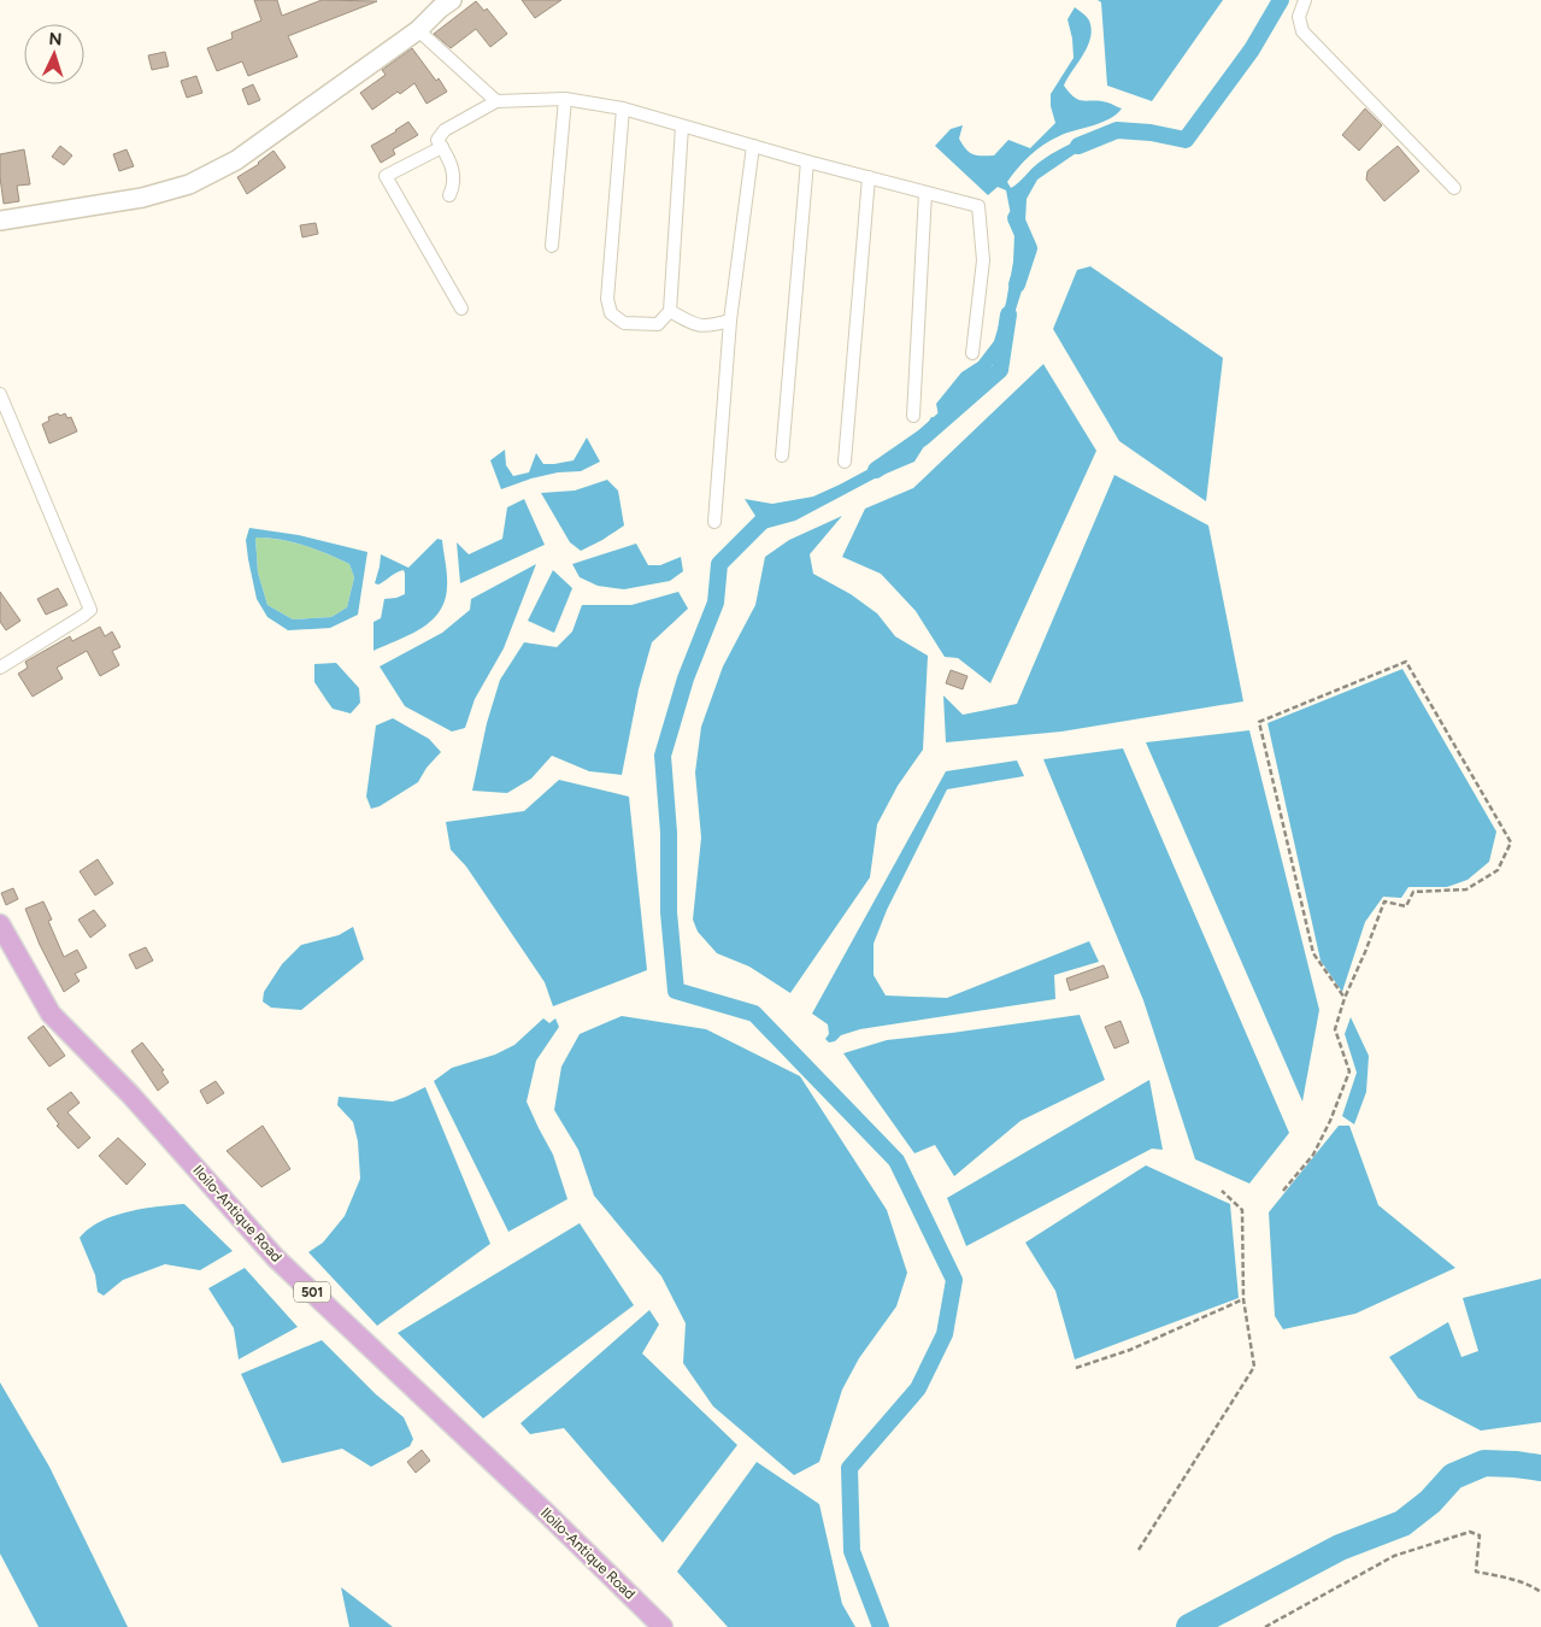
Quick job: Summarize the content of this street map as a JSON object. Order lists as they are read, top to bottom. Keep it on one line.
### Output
{"streets":{"main road":["Iloilo-Antique Road","501"]},"north":"top"}
